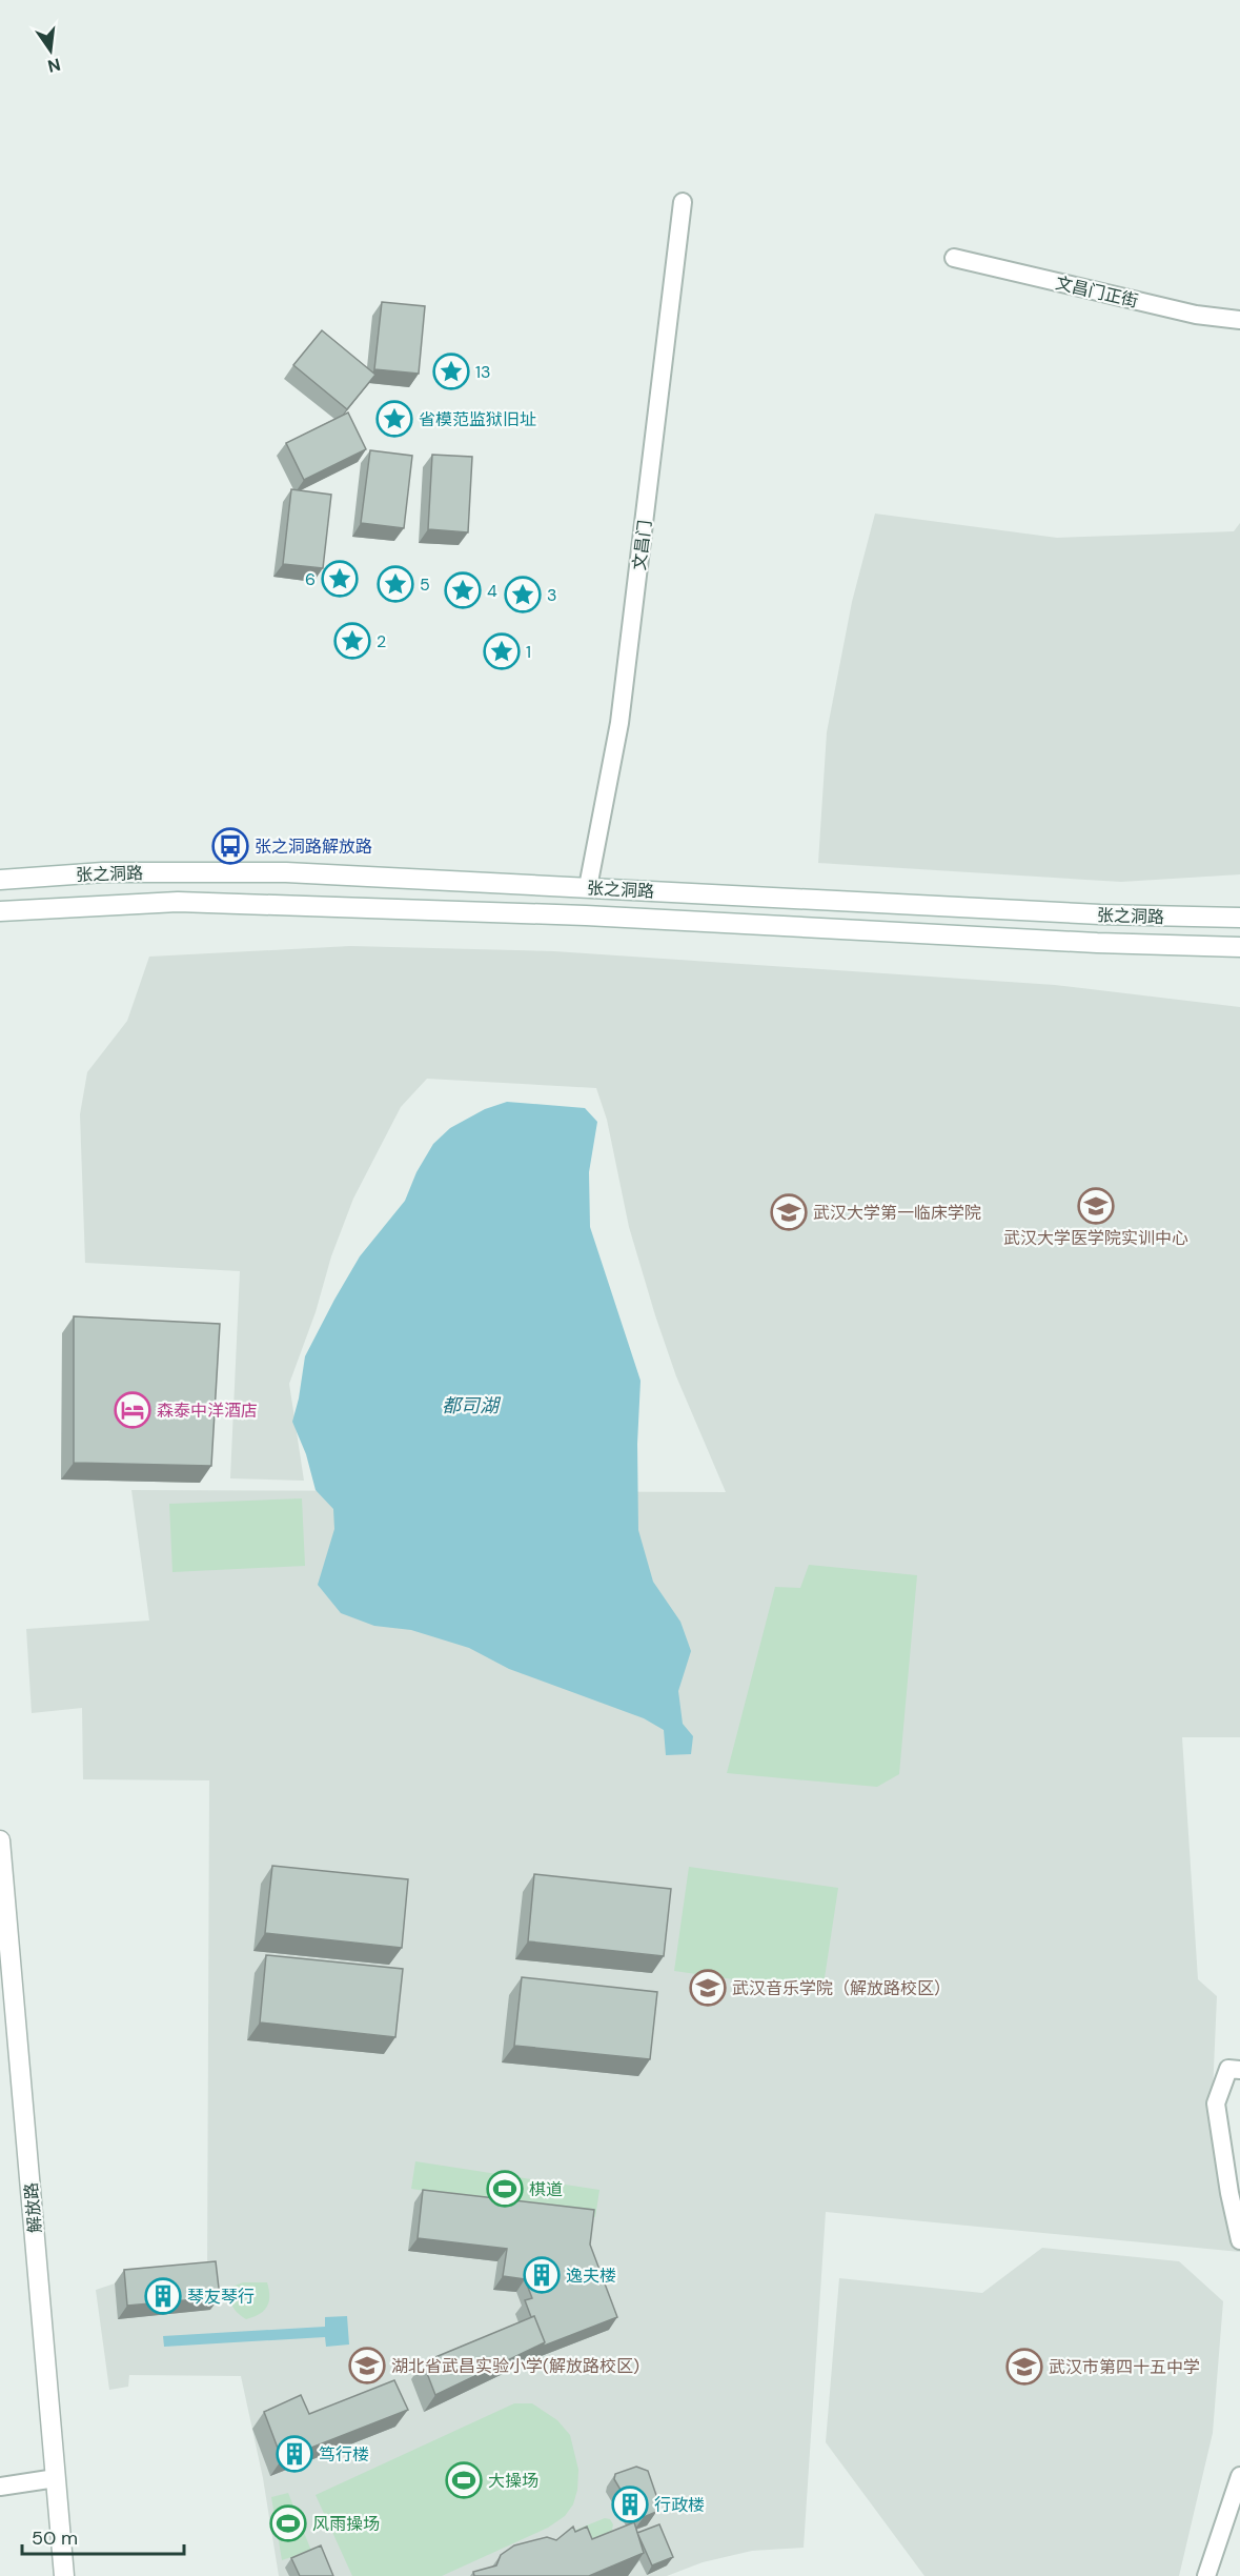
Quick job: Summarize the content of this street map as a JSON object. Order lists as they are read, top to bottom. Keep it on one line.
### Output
{"streets":{"main road":["张之洞路","解放路"],"street":["文昌门正街","文昌门"]},"crossings":[["文昌门","张之洞路"]],"water":["都司湖"],"places":{"place":["13","省模范监狱旧址","6","5","4","3","2","1"],"bus stop":["张之洞路解放路"],"school or university":["武汉大学医学院实训中心","武汉大学第一临床学院","武汉音乐学院（解放路校区）","湖北省武昌实验小学(解放路校区)","武汉市第四十五中学"],"hotel":["森泰中洋酒店"],"sports":["棋道","大操场","风雨操场"],"building":["逸夫楼","琴友琴行","笃行楼","行政楼"]},"scale_bar":"50 m","north":"bottom"}
